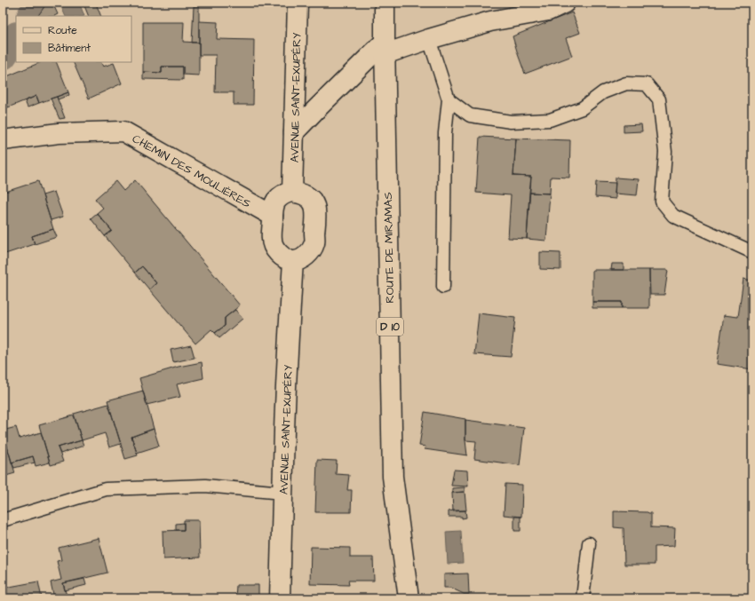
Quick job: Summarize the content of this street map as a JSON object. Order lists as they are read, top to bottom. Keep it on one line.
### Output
{"streets":{"street":["AVENUE SAINT-EXUPÉRY","CHEMIN DES MOULIÈRES","ROUTE DE MIRAMAS","D 10"]},"crossings":[["AVENUE SAINT-EXUPÉRY","CHEMIN DES MOULIÈRES"]],"legend":["Route","Bâtiment"]}
